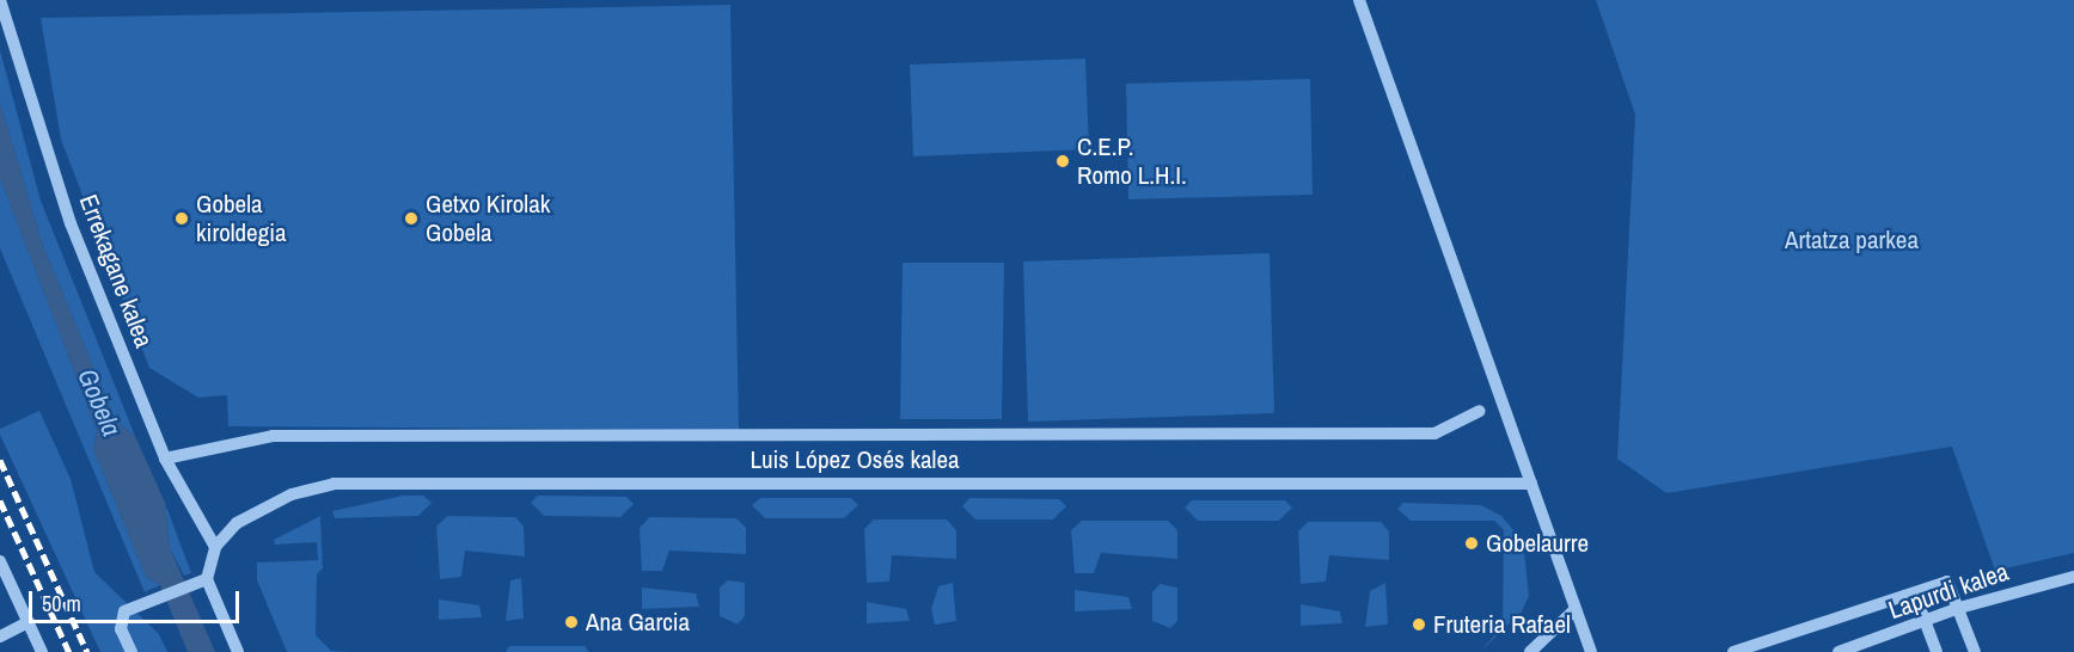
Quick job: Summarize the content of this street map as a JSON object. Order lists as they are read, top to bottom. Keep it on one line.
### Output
{"streets":{"street":["Errekagane kalea","Luis López Osés kalea","Lapurdi kalea"]},"crossings":[["Errekagane kalea","Luis López Osés kalea"]],"water":["Gobela"],"parks":["Artatza parkea"],"places":["C.E.P. Romo L.H.I.","Gobela kiroldegia","Getxo Kirolak Gobela","Gobelaurre","Ana Garcia","Fruteria Rafael"],"scale_bar":"50 m"}
